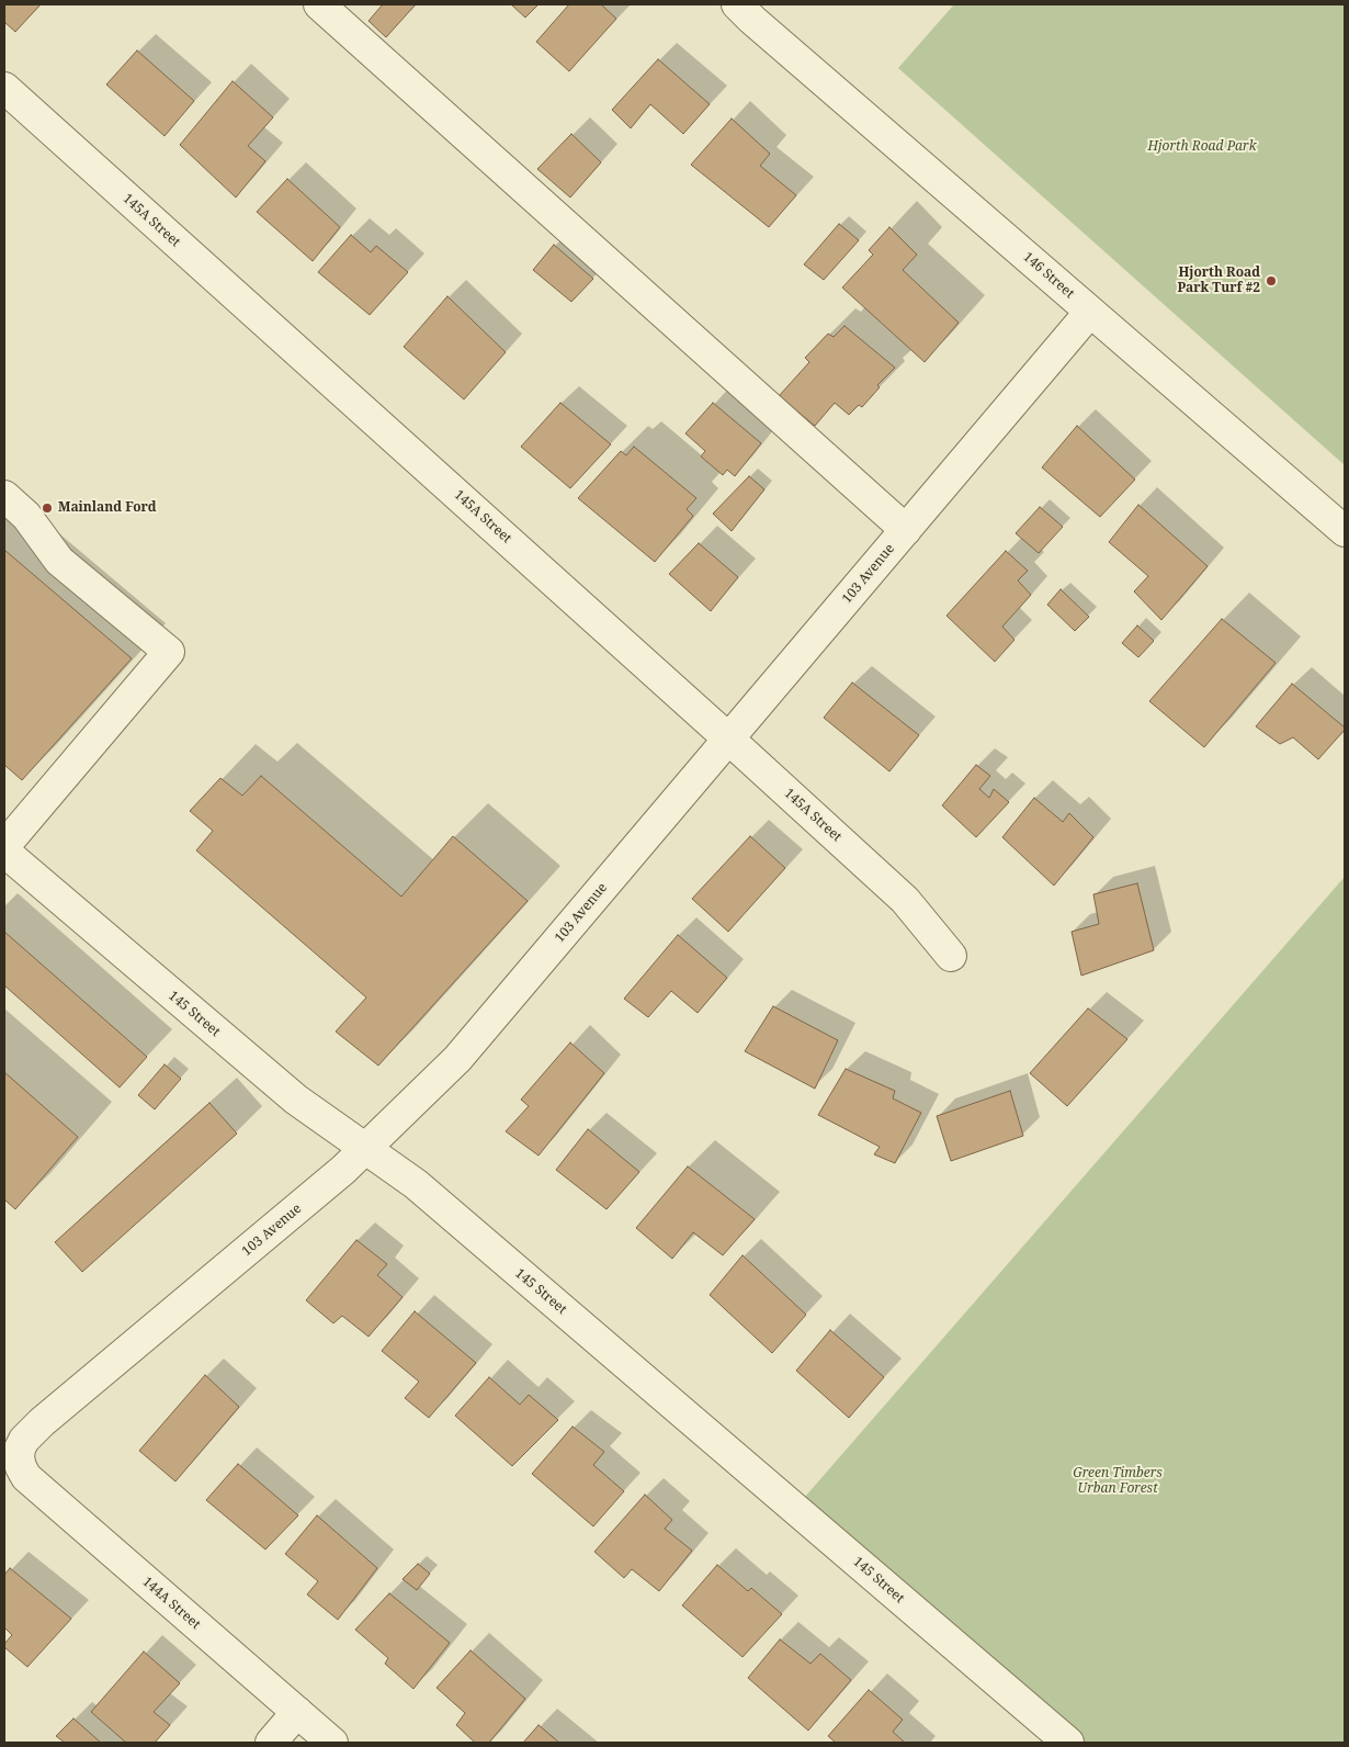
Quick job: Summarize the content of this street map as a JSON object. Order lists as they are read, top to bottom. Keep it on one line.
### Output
{"streets":{"street":["145A Street","146 Street","103 Avenue","145 Street","144A Street"]},"crossings":[["145A Street","103 Avenue"],["146 Street","103 Avenue"],["103 Avenue","145 Street"],["103 Avenue","144A Street"]],"parks":["Hjorth Road Park","Green Timbers Urban Forest"],"places":["Hjorth Road Park Turf #2","Mainland Ford"]}
